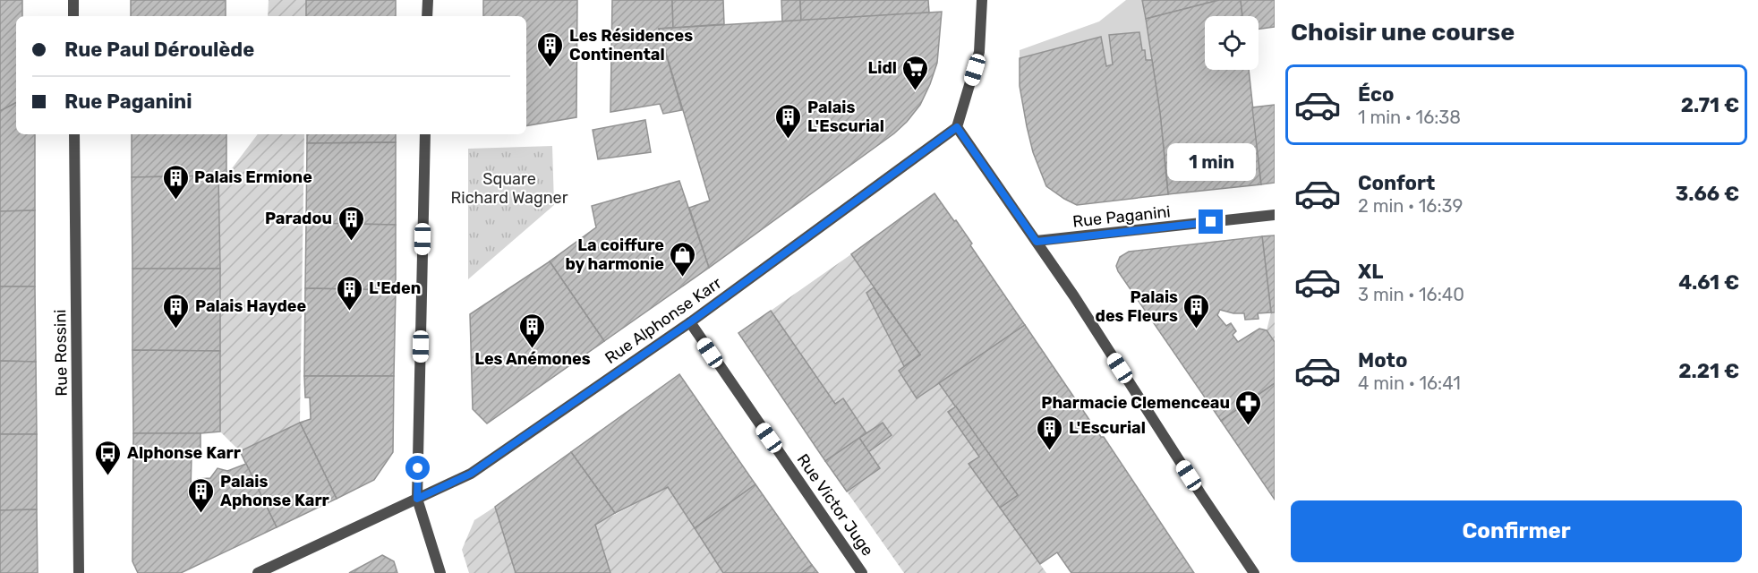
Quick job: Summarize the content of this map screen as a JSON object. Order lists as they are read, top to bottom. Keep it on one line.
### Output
{"streets":{"street":["Rue Paganini","Rue Alphonse Karr","Rue Rossini","Rue Victor Juge"]},"crossings":[["Rue Alphonse Karr","Rue Victor Juge"]],"parks":["Square Richard Wagner"],"places":{"building":["Les Résidences Continental","Palais L'Escurial","Palais Ermione","Paradou","L'Eden","Palais Haydee","Palais des Fleurs","Les Anémones","L'Escurial","Palais Aphonse Karr"],"supermarket":["Lidl"],"shop":["La coiffure by harmonie"],"pharmacy":["Pharmacie Clemenceau"],"bus stop":["Alphonse Karr"]},"page":{"heading":"Choisir une course","banner":["Rue Paul Déroulède","Rue Paganini"],"list":[{"name":"Éco","note":"1 min · 16:38","value":"2.71 €"},{"name":"Confort","note":"2 min · 16:39","value":"3.66 €"},{"name":"XL","note":"3 min · 16:40","value":"4.61 €"},{"name":"Moto","note":"4 min · 16:41","value":"2.21 €"}],"bubble":"1 min","buttons":"Confirmer"}}
